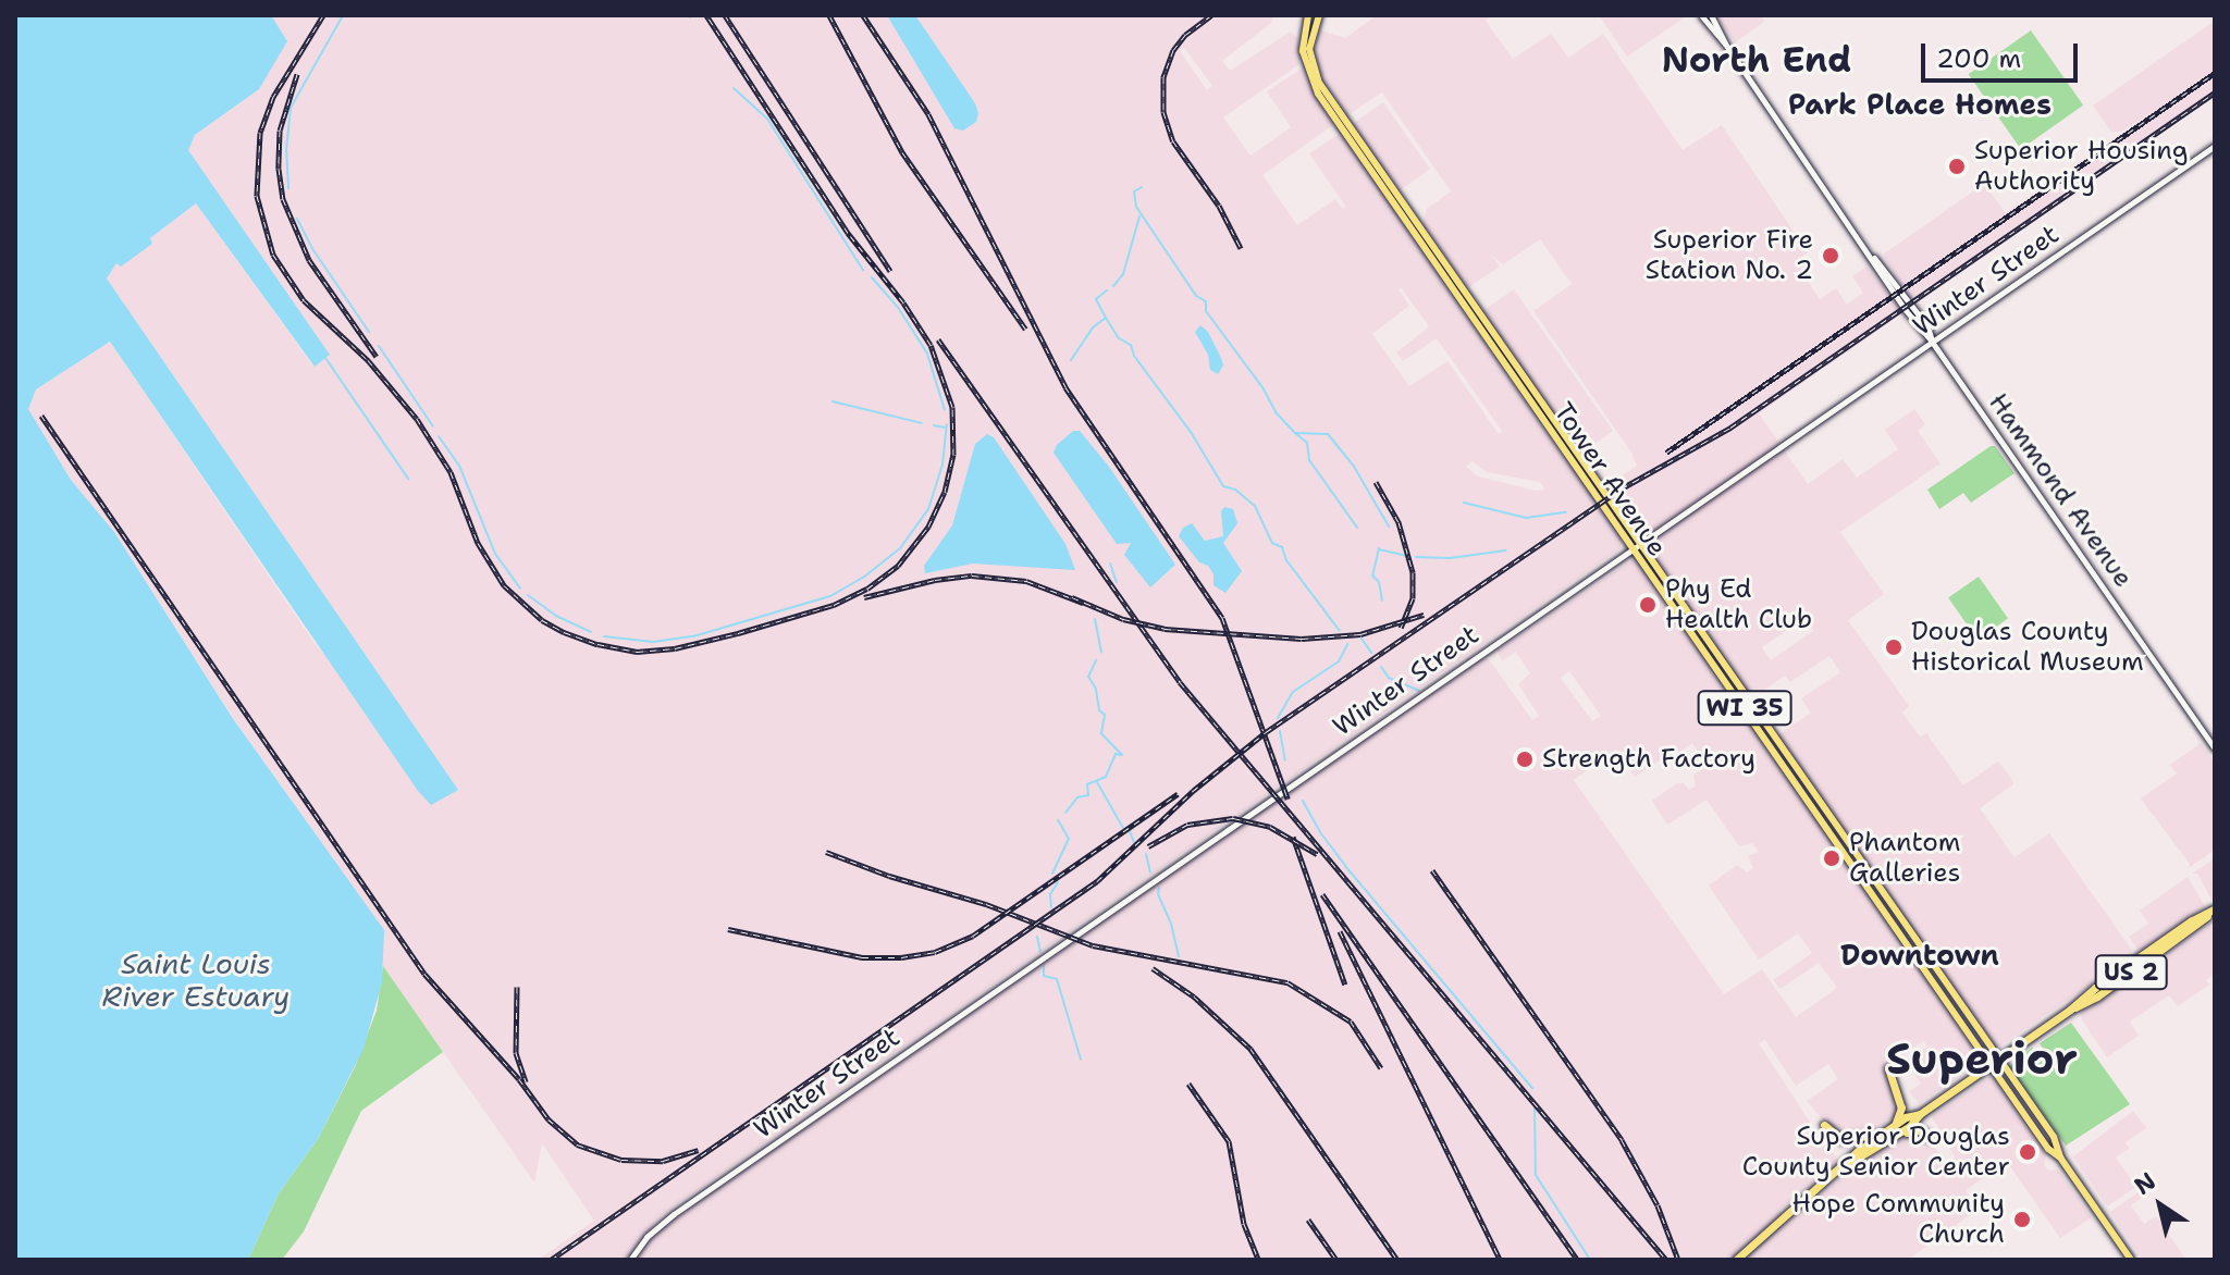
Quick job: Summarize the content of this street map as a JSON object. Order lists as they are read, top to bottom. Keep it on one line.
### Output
{"streets":{"highway":["US 2"],"main road":["Tower Avenue","WI 35"],"street":["Winter Street","Hammond Avenue"]},"crossings":[["Winter Street","Tower Avenue"],["Winter Street","Hammond Avenue"],["Tower Avenue","US 2"]],"districts":["North End","Park Place Homes","Downtown","Superior"],"water":["Saint Louis River Estuary"],"places":["Superior Housing Authority","Superior Fire Station No. 2","Phy Ed Health Club","Douglas County Historical Museum","Strength Factory","Phantom Galleries","Superior Douglas County Senior Center","Hope Community Church"],"scale_bar":"200 m","north":"top left"}
